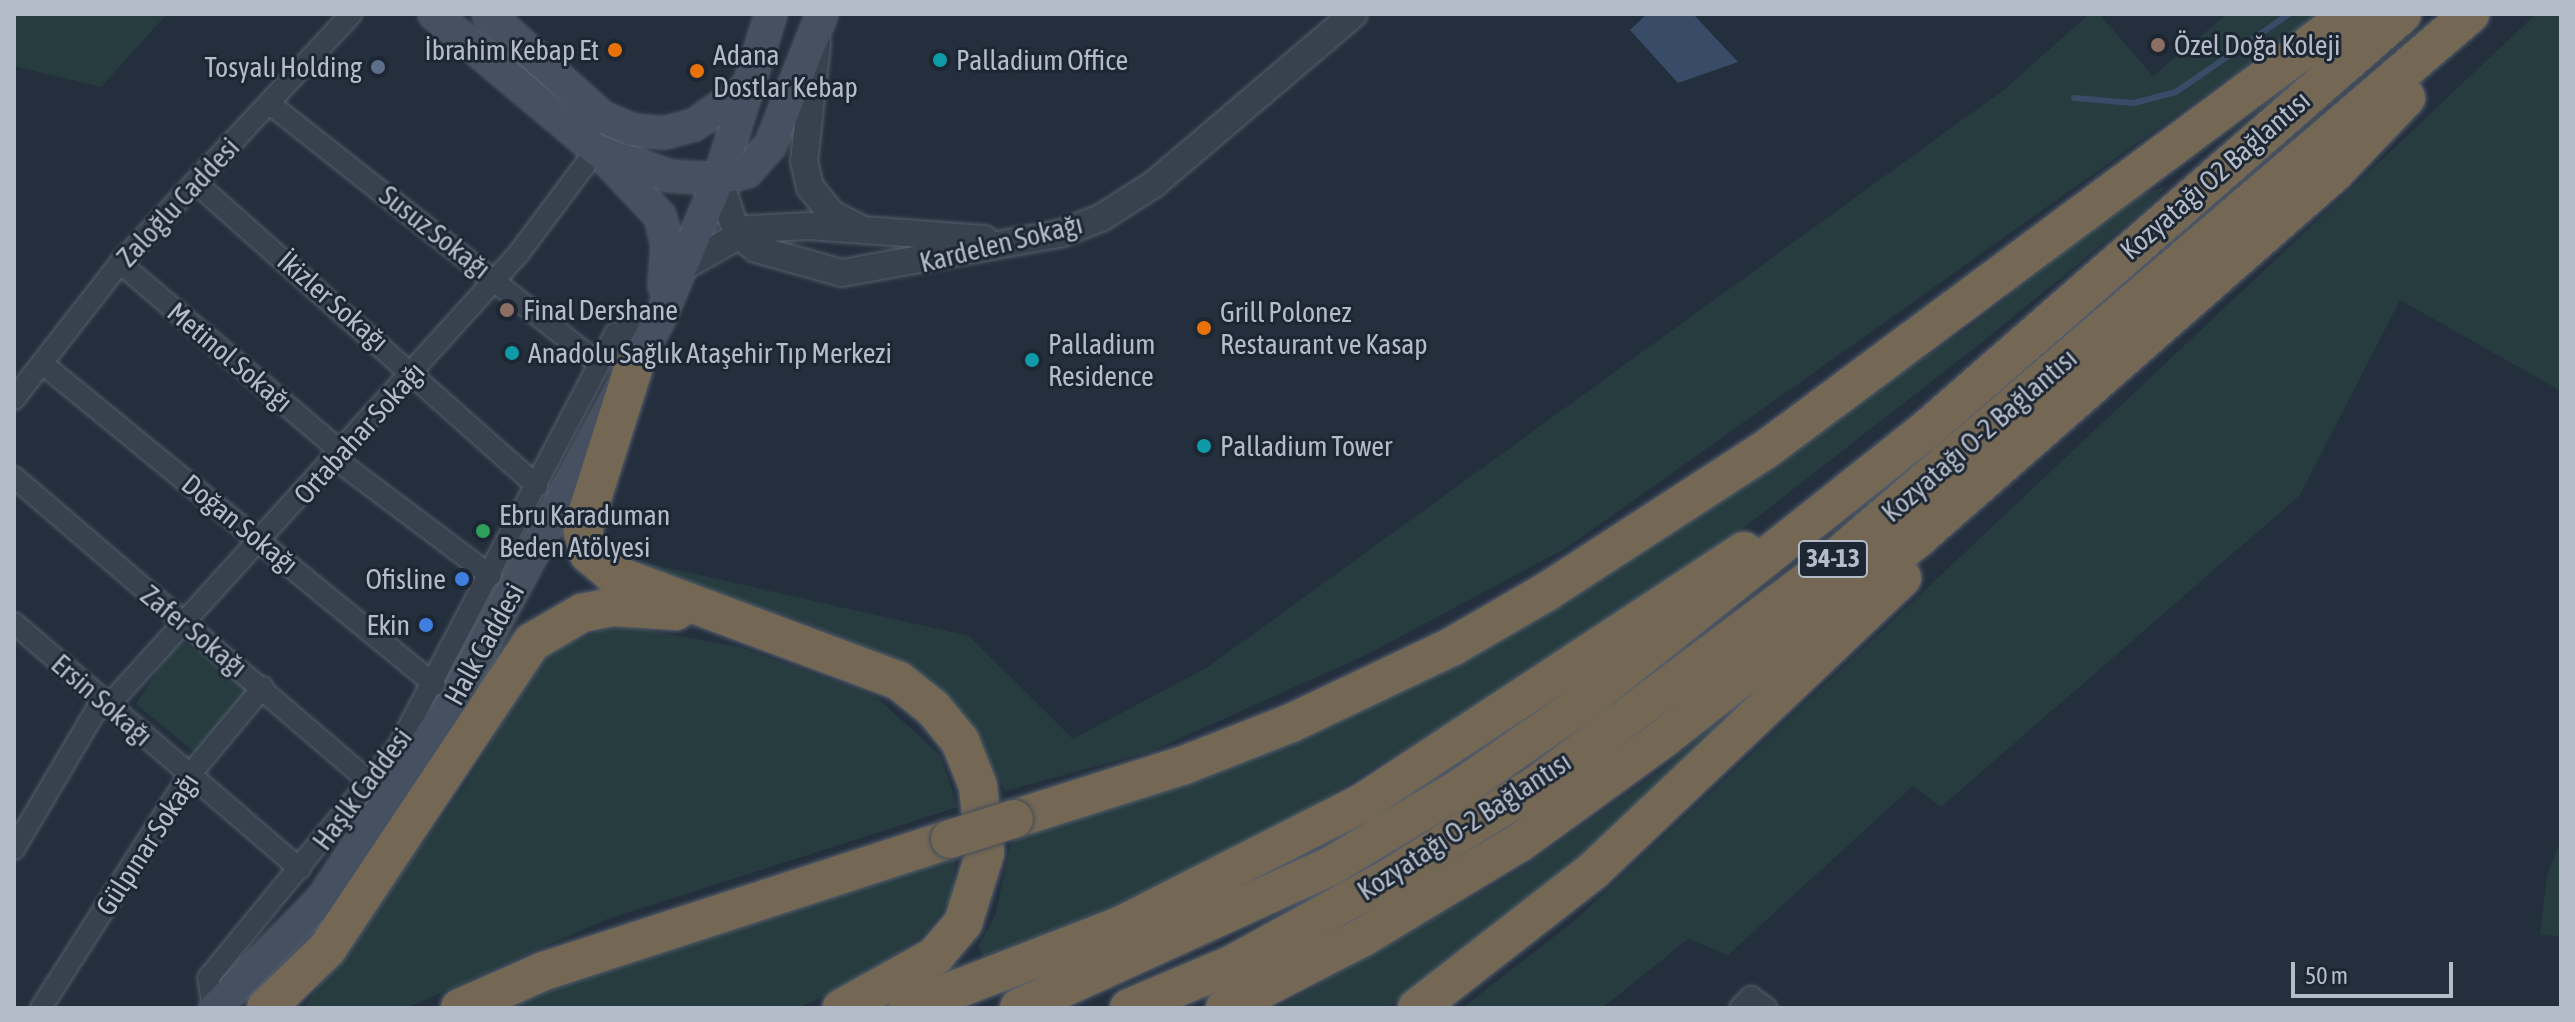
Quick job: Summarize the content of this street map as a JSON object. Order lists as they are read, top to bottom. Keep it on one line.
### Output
{"streets":{"highway":["Kozyatağı O2 Bağlantısı","Kozyatağı O-2 Bağlantısı","34-13"],"main road":["Halk Caddesi"],"street":["Zaloğlu Caddesi","Susuz Sokağı","Kardelen Sokağı","İkizler Sokağı","Metinol Sokağı","Ortabahar Sokağı","Doğan Sokağı","Zafer Sokağı","Ersin Sokağı","Haşlk Caddesi","Gülpınar Sokağı"]},"crossings":[["Kozyatağı O2 Bağlantısı","Kozyatağı O-2 Bağlantısı"],["Zaloğlu Caddesi","Susuz Sokağı"],["Zaloğlu Caddesi","İkizler Sokağı"],["Zaloğlu Caddesi","Metinol Sokağı"],["Zaloğlu Caddesi","Doğan Sokağı"],["Susuz Sokağı","Ortabahar Sokağı"],["Susuz Sokağı","Halk Caddesi"],["Susuz Sokağı","Haşlk Caddesi"],["İkizler Sokağı","Ortabahar Sokağı"],["İkizler Sokağı","Haşlk Caddesi"],["Metinol Sokağı","Ortabahar Sokağı"],["Metinol Sokağı","Haşlk Caddesi"],["Ortabahar Sokağı","Doğan Sokağı"],["Ortabahar Sokağı","Zafer Sokağı"],["Ortabahar Sokağı","Ersin Sokağı"],["Doğan Sokağı","Haşlk Caddesi"],["Zafer Sokağı","Haşlk Caddesi"],["Zafer Sokağı","Gülpınar Sokağı"],["Halk Caddesi","Haşlk Caddesi"],["Ersin Sokağı","Haşlk Caddesi"],["Ersin Sokağı","Gülpınar Sokağı"]],"places":["Özel Doğa Koleji","İbrahim Kebap Et","Palladium Office","Tosyalı Holding","Adana Dostlar Kebap","Final Dershane","Grill Polonez Restaurant ve Kasap","Anadolu Sağlık Ataşehir Tıp Merkezi","Palladium Residence","Palladium Tower","Ebru Karaduman Beden Atölyesi","Ofisline","Ekin"],"scale_bar":"50 m"}
